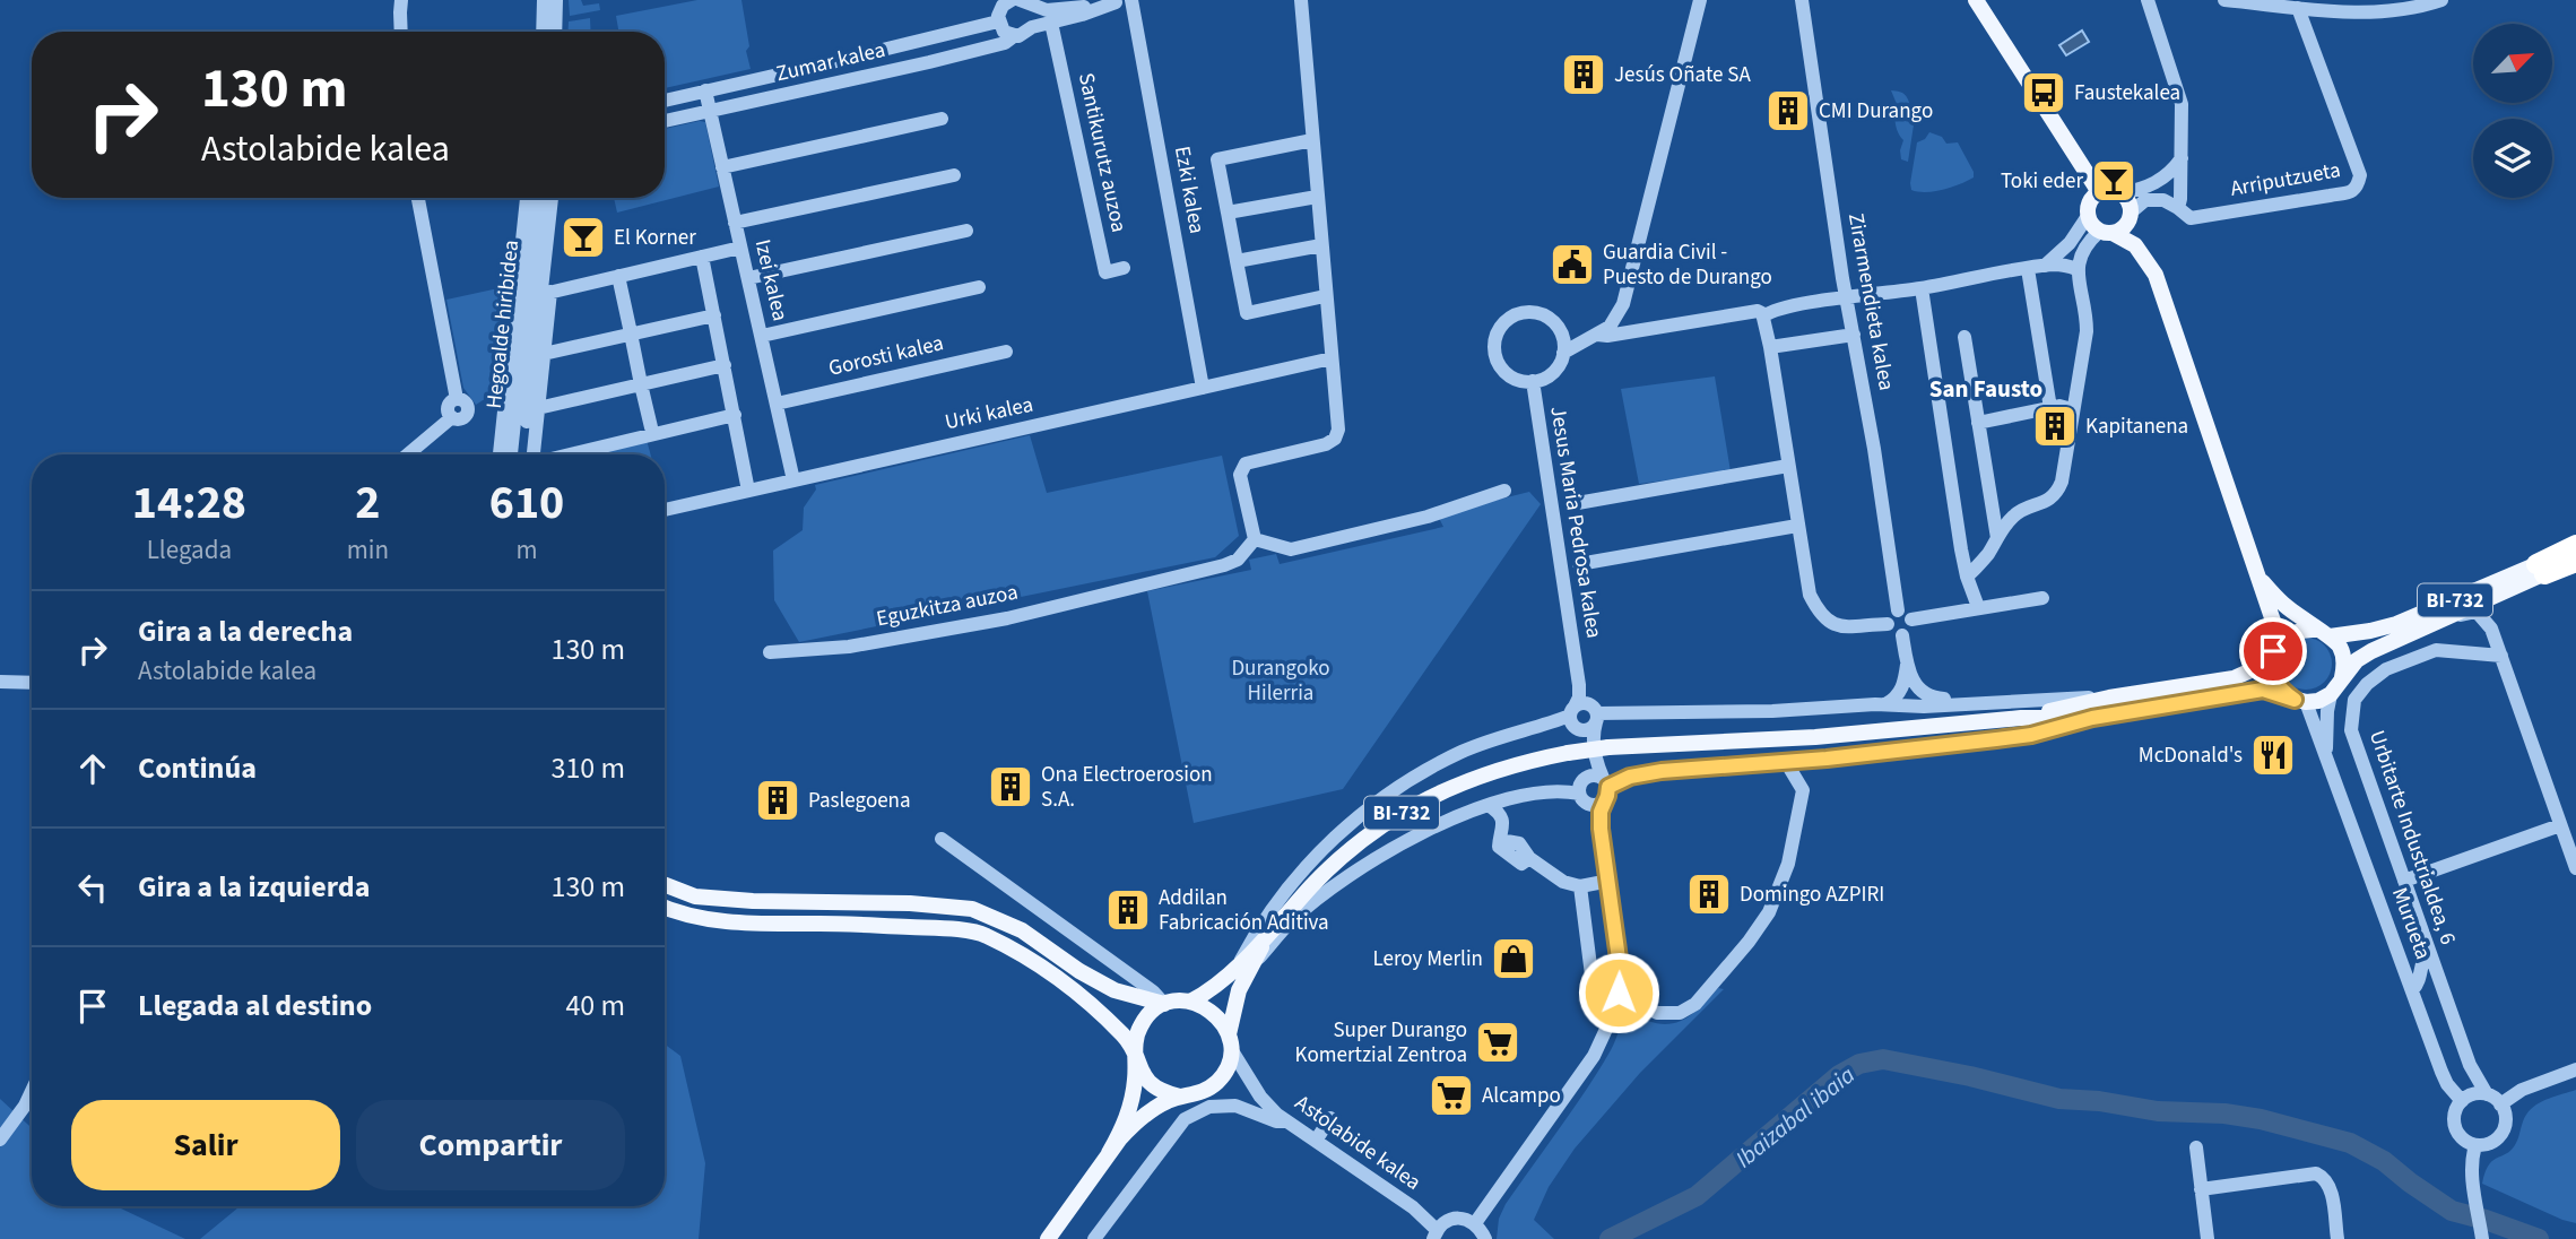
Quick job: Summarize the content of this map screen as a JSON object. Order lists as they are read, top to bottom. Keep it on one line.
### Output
{"streets":{"main road":["BI-732"],"street":["Zumar kalea","Santikurutz auzoa","Arriputzueta","Ezki kalea","Izei kalea","Zirarmendieta kalea","Hegoalde hiribidea","Gorosti kalea","Urki kalea","Jesus Maria Pedrosa kalea","Eguzkitza auzoa","Urbitarte Industrialdea, 6","Murueta","Astolabide kalea"]},"crossings":[["Zumar kalea","Santikurutz auzoa"],["Zumar kalea","Izei kalea"],["Ezki kalea","Urki kalea"],["Izei kalea","Gorosti kalea"],["Izei kalea","Urki kalea"],["BI-732","Murueta"],["BI-732","Astolabide kalea"],["Urbitarte Industrialdea, 6","Murueta"]],"districts":["San Fausto"],"water":["Ibaizabal ibaia"],"parks":["Durangoko Hilerria"],"places":{"building":["Jesús Oñate SA","CMI Durango","Kapitanena","Ona Electroerosion S.A.","Paslegoena","Domingo AZPIRI","Addilan Fabricación Aditiva"],"bus stop":["Faustekalea"],"bar":["Toki eder","El Korner"],"public building":["Guardia Civil - Puesto de Durango"],"restaurant":["McDonald's"],"shop":["Leroy Merlin"],"supermarket":["Super Durango Komertzial Zentroa","Alcampo"]},"north":"top right","page":{"turn":["130 m","Astolabide kalea"],"eta":["14:28","Llegada","2","min","610","m"],"list":[{"name":"Gira a la derecha","note":"Astolabide kalea","value":"130 m"},{"name":"Continúa","value":"310 m"},{"name":"Gira a la izquierda","value":"130 m"},{"name":"Llegada al destino","value":"40 m"}],"buttons":["Salir","Compartir"]}}
